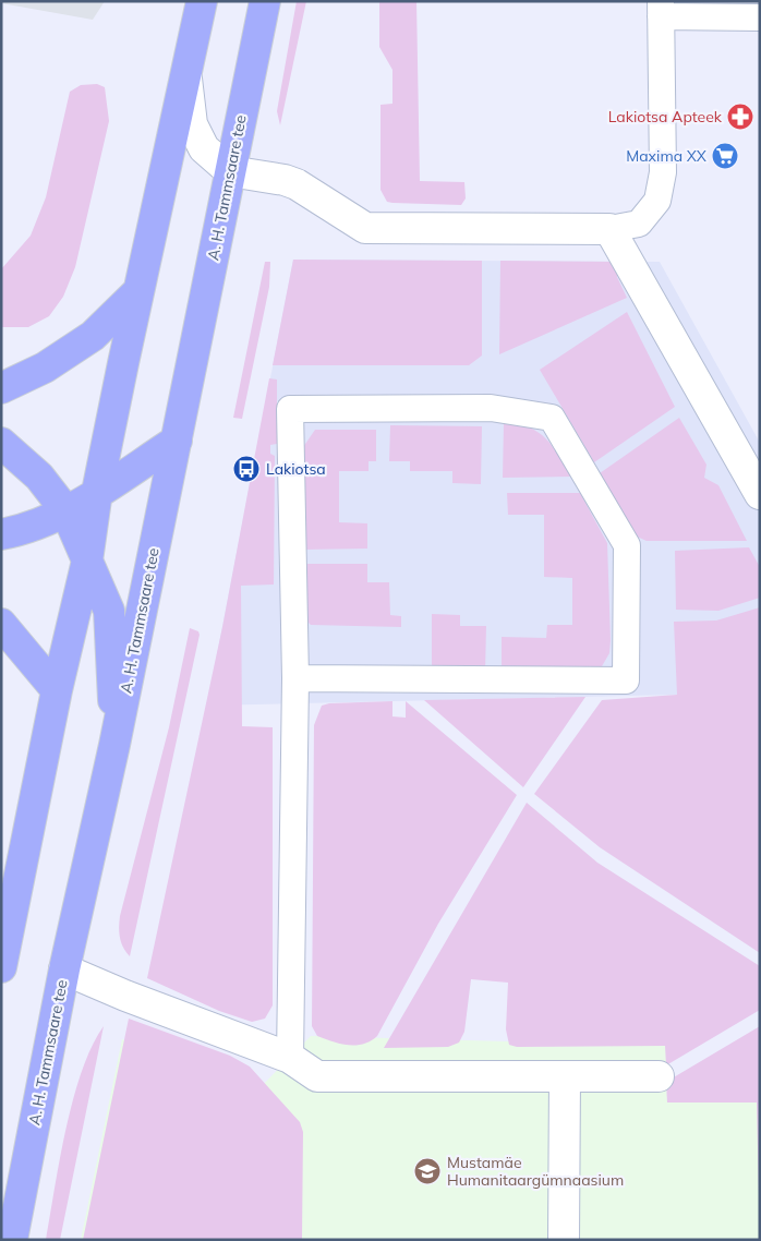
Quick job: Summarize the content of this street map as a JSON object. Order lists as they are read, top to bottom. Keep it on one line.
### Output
{"streets":{"main road":["A. H. Tammsaare tee"]},"places":{"pharmacy":["Lakiotsa Apteek"],"supermarket":["Maxima XX"],"bus stop":["Lakiotsa"],"school or university":["Mustamäe Humanitaargümnaasium"]}}
